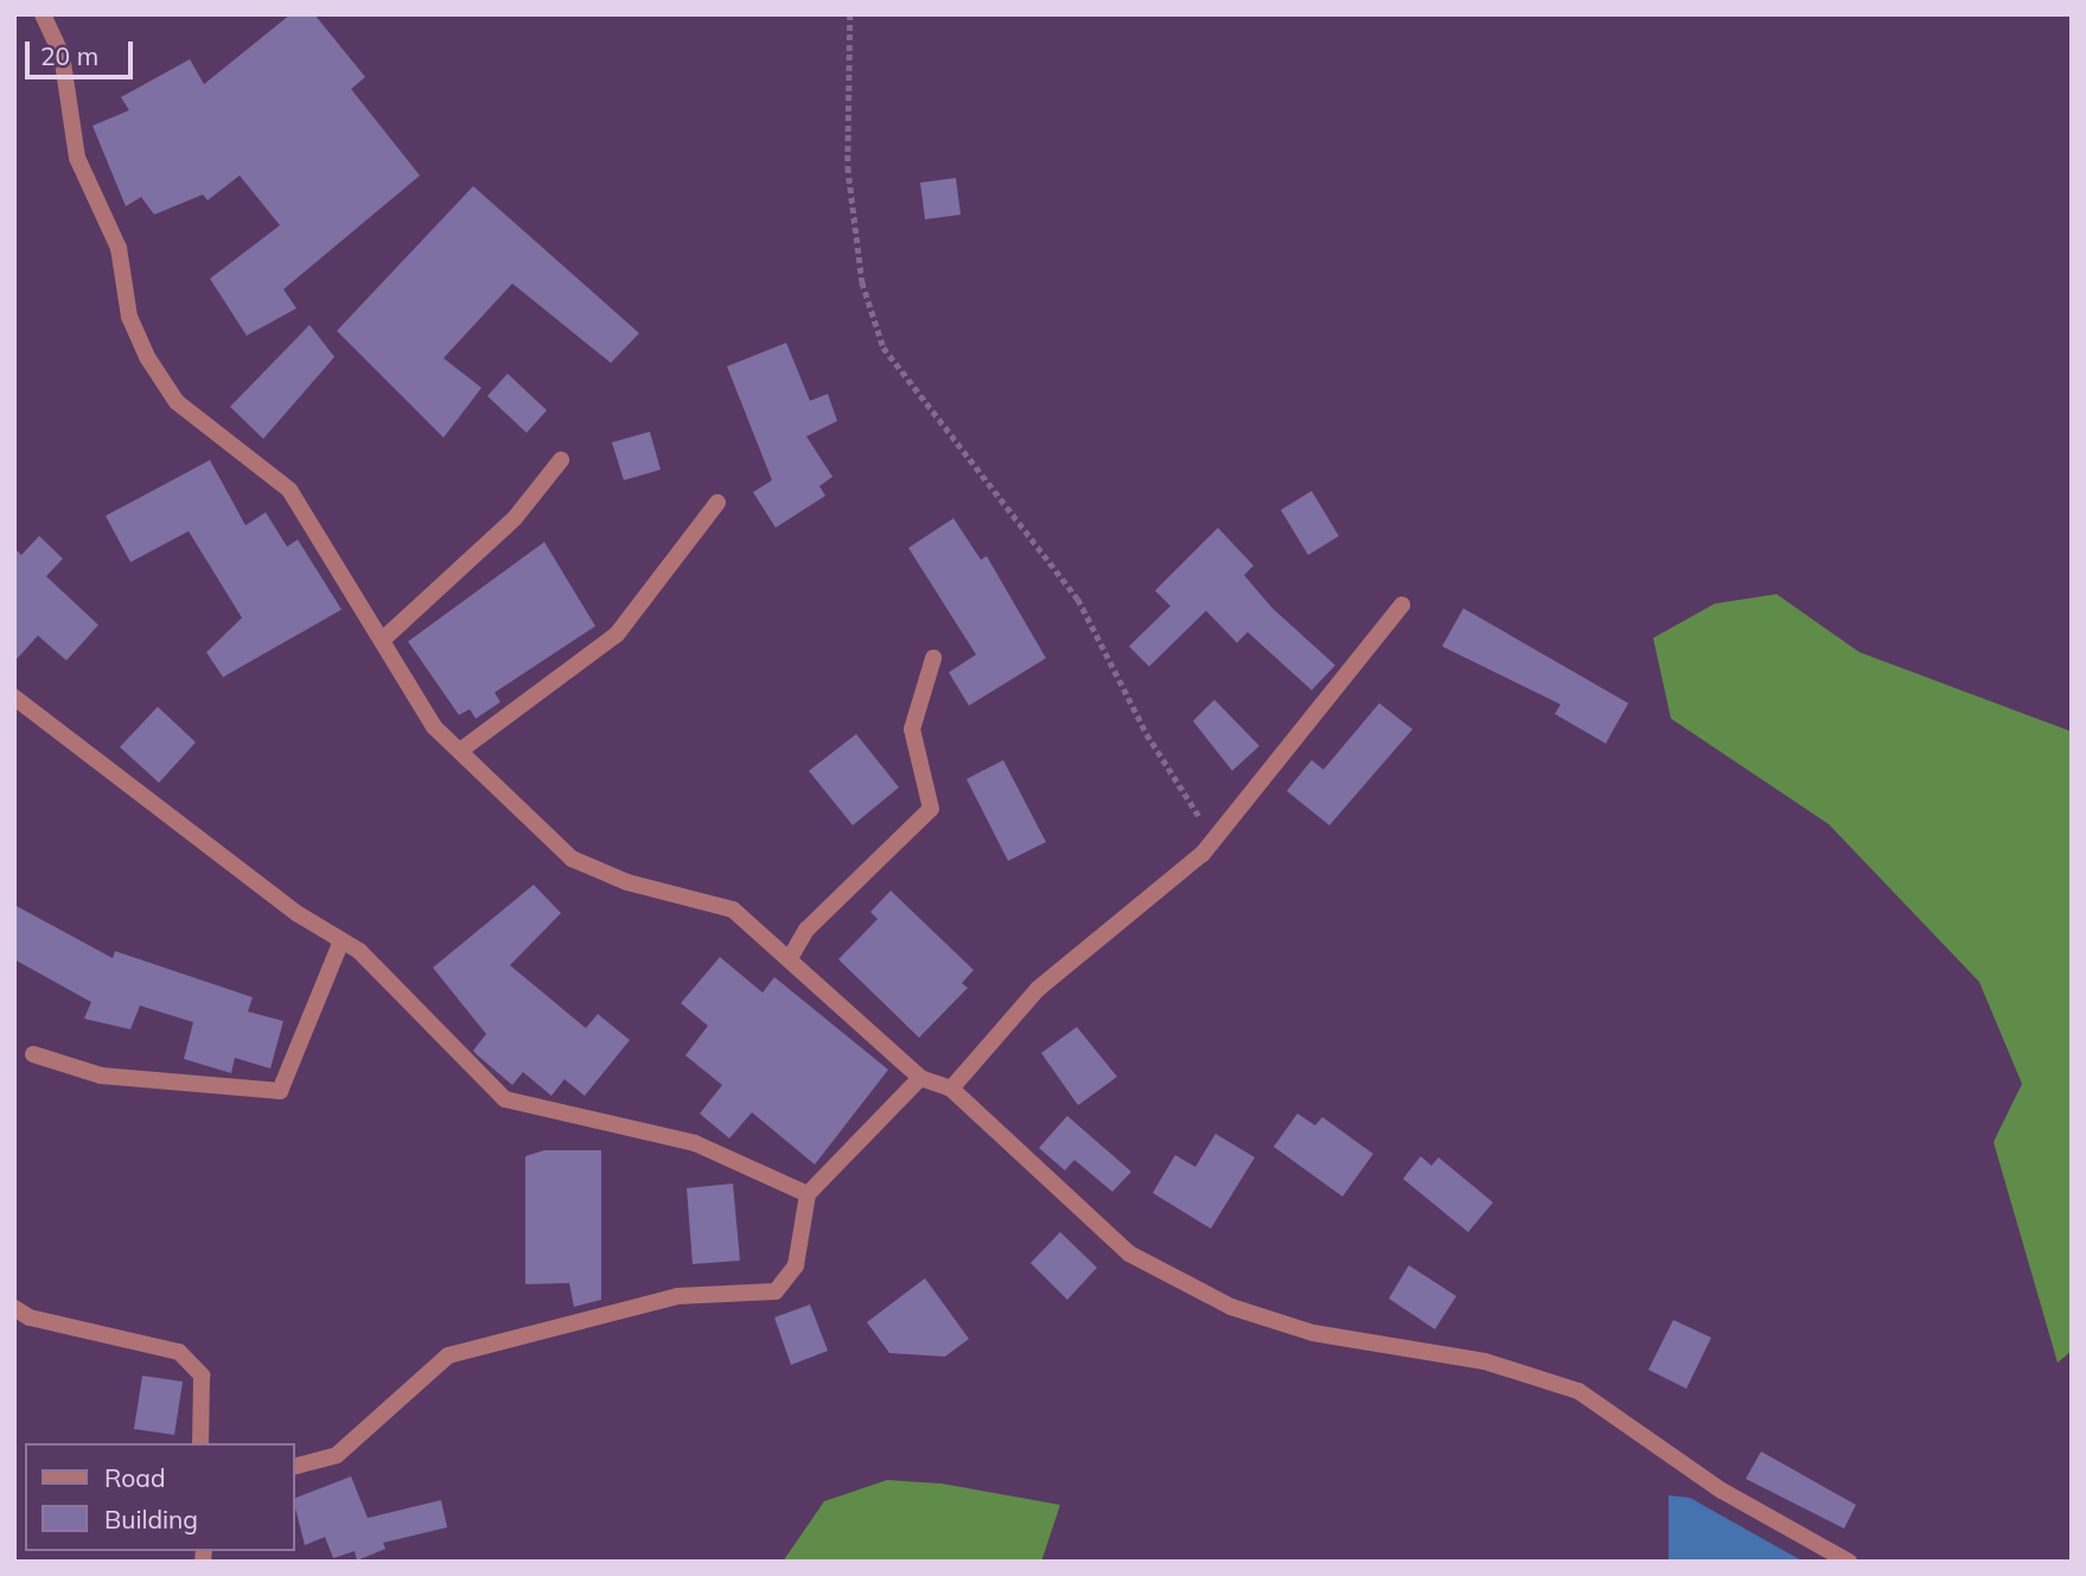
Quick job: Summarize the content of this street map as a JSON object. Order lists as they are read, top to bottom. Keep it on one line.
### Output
{"legend":["Road","Building"],"scale_bar":"20 m"}
